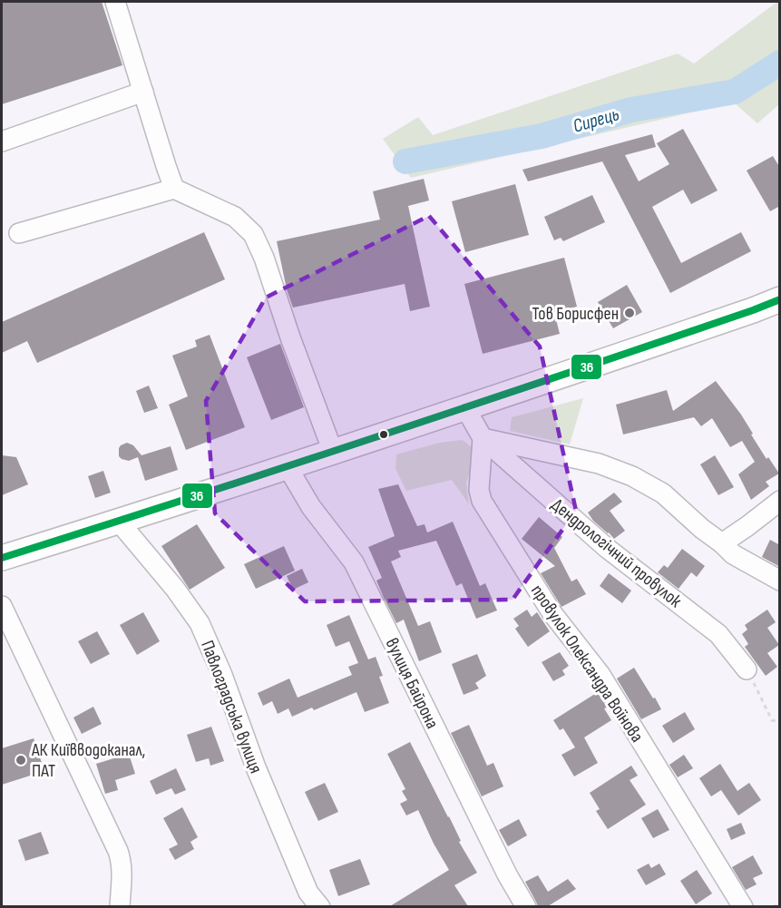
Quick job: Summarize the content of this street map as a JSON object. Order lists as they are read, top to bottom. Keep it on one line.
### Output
{"streets":{"street":["Дендрологічний провулок","провулок Олександра Воїнова","вулиця Байрона","Павлоградська вулиця"]},"crossings":[["Дендрологічний провулок","провулок Олександра Воїнова"]],"water":["Сирець"],"places":["Тов Борисфен","АК Київводоканал, ПАТ"],"lines":["transit line 36"]}
